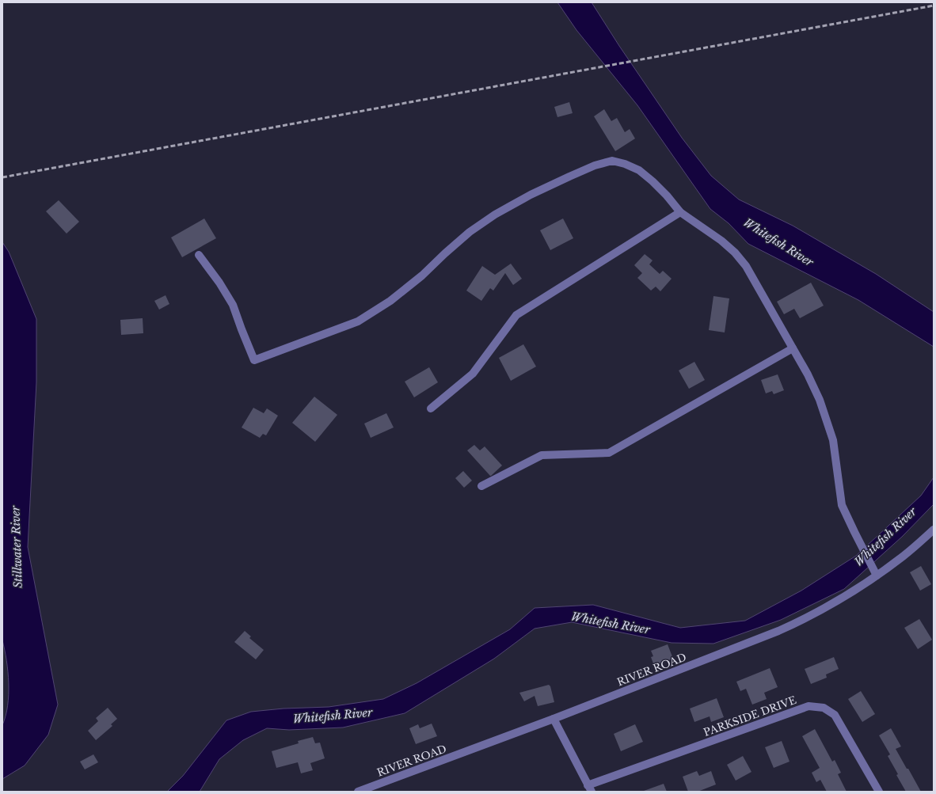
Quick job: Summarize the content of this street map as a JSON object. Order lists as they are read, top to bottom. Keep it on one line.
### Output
{"streets":{"street":["RIVER ROAD","PARKSIDE DRIVE"]},"water":["Whitefish River","Stillwater River"]}
